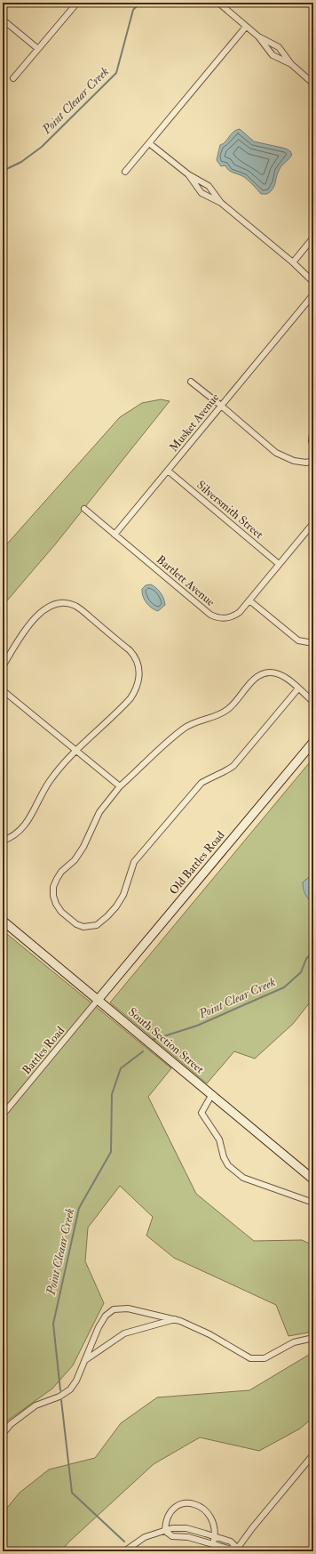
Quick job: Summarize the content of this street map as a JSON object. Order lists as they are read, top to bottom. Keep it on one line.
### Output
{"streets":{"street":["Musket Avenue","Silversmith Street","Bartlett Avenue","Old Battles Road","South Section Street","Battles Road"]},"crossings":[["Musket Avenue","Silversmith Street"],["Musket Avenue","Bartlett Avenue"],["Silversmith Street","Bartlett Avenue"],["Old Battles Road","South Section Street"],["Old Battles Road","Battles Road"],["South Section Street","Battles Road"]],"water":["Point Cleaar Creek","Point Clear Creek"]}
